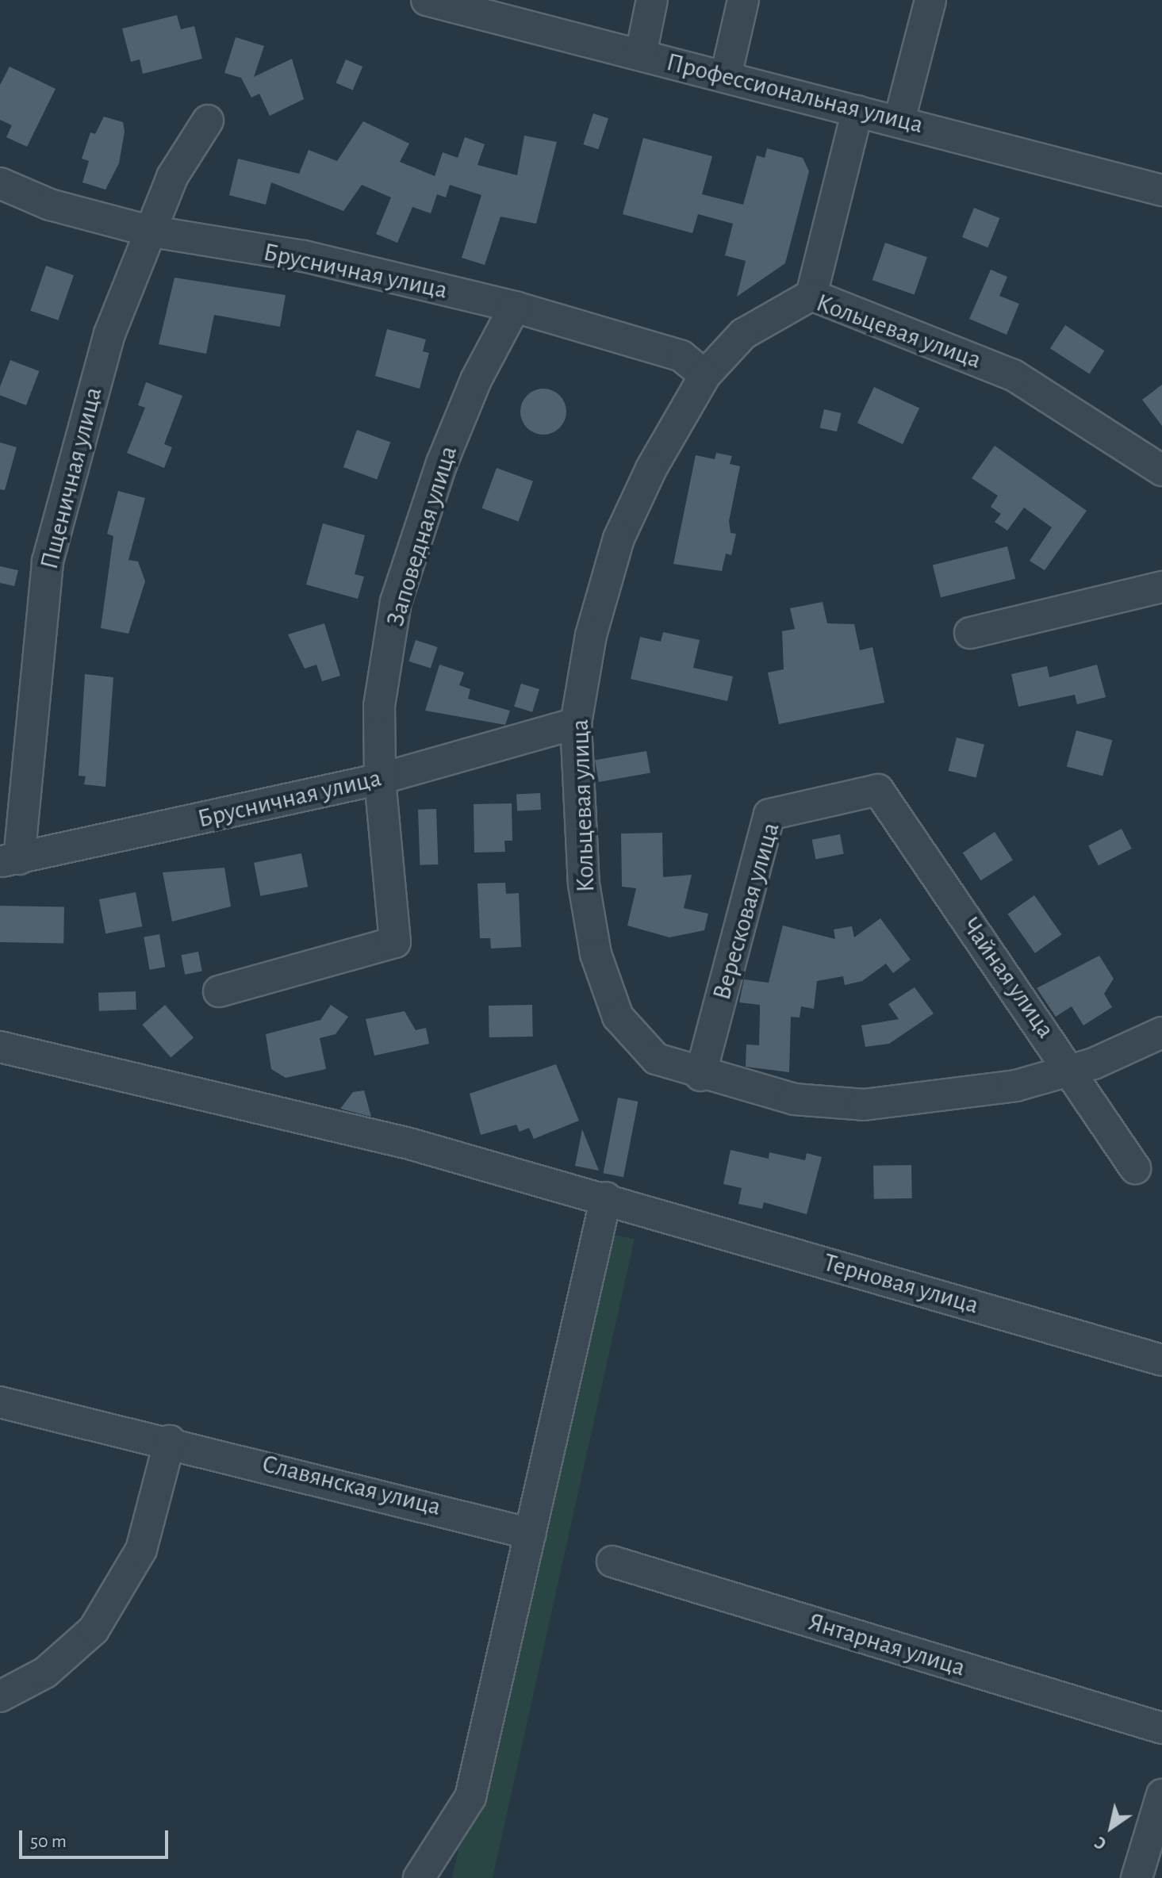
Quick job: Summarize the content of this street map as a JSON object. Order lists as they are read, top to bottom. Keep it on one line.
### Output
{"streets":{"street":["Профессиональная улица","Брусничная улица","Кольцевая улица","Пщеничная улица","Заповедная улица","Вересковая улица","Чайная улица","Терновая улица","Славянская улица","Янтарная улица"]},"crossings":[["Брусничная улица","Кольцевая улица"],["Брусничная улица","Пщеничная улица"],["Брусничная улица","Заповедная улица"],["Кольцевая улица","Вересковая улица"],["Кольцевая улица","Чайная улица"],["Вересковая улица","Чайная улица"]],"scale_bar":"50 m","north":"bottom left"}
